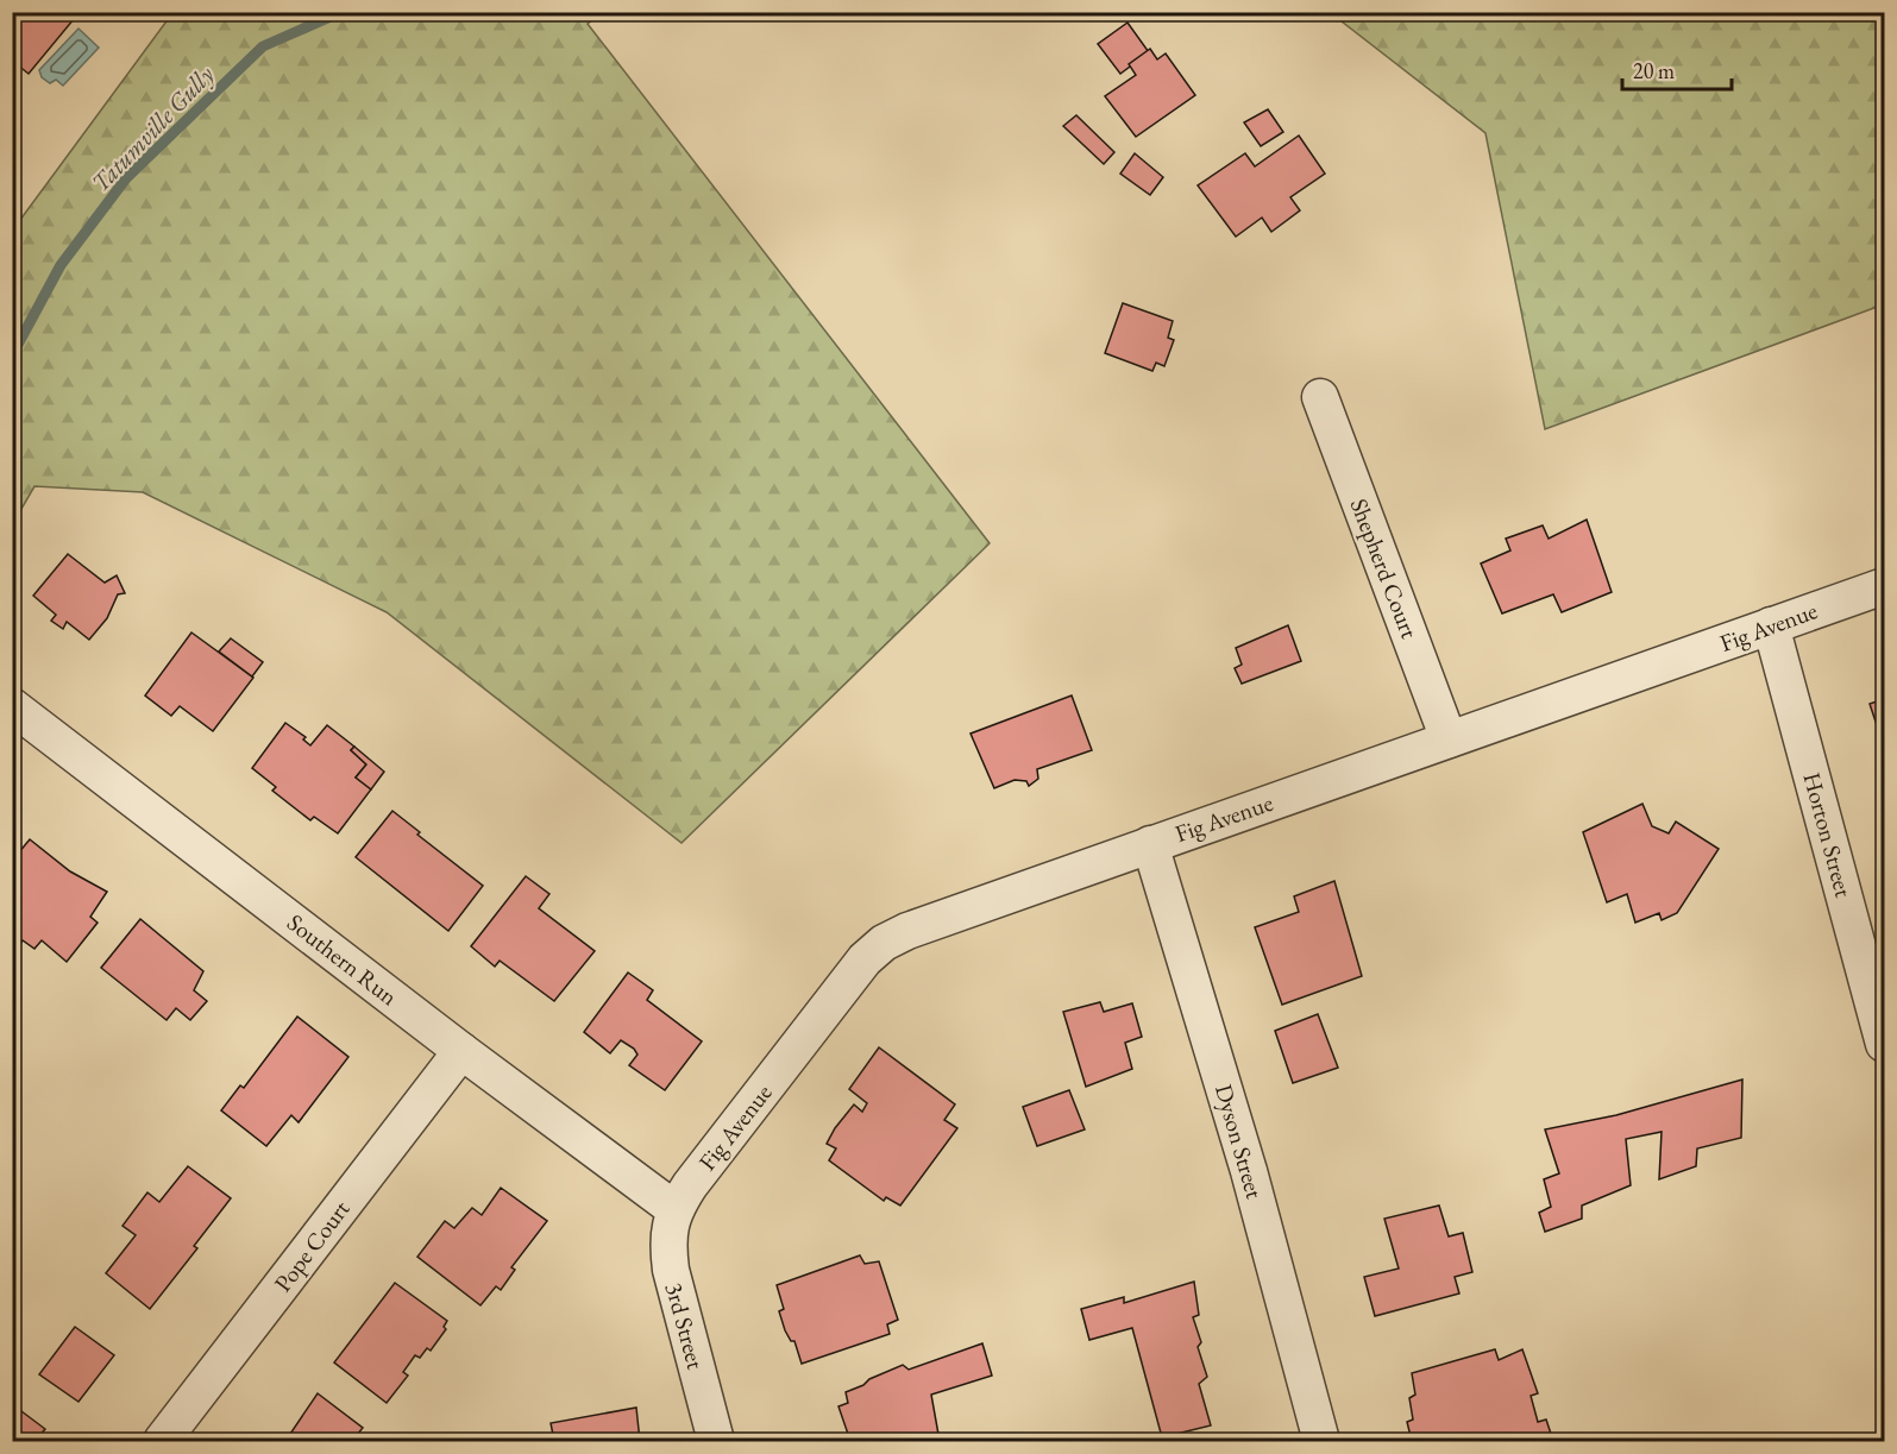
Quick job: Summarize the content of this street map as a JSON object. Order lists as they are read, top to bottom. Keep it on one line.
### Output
{"streets":{"street":["Shepherd Court","Fig Avenue","Horton Street","Southern Run","Dyson Street","Pope Court","3rd Street"]},"crossings":[["Shepherd Court","Fig Avenue"],["Fig Avenue","Horton Street"],["Fig Avenue","Southern Run"],["Fig Avenue","Dyson Street"],["Fig Avenue","3rd Street"],["Southern Run","Pope Court"],["Southern Run","3rd Street"]],"water":["Tatumville Gully"],"scale_bar":"20 m"}
